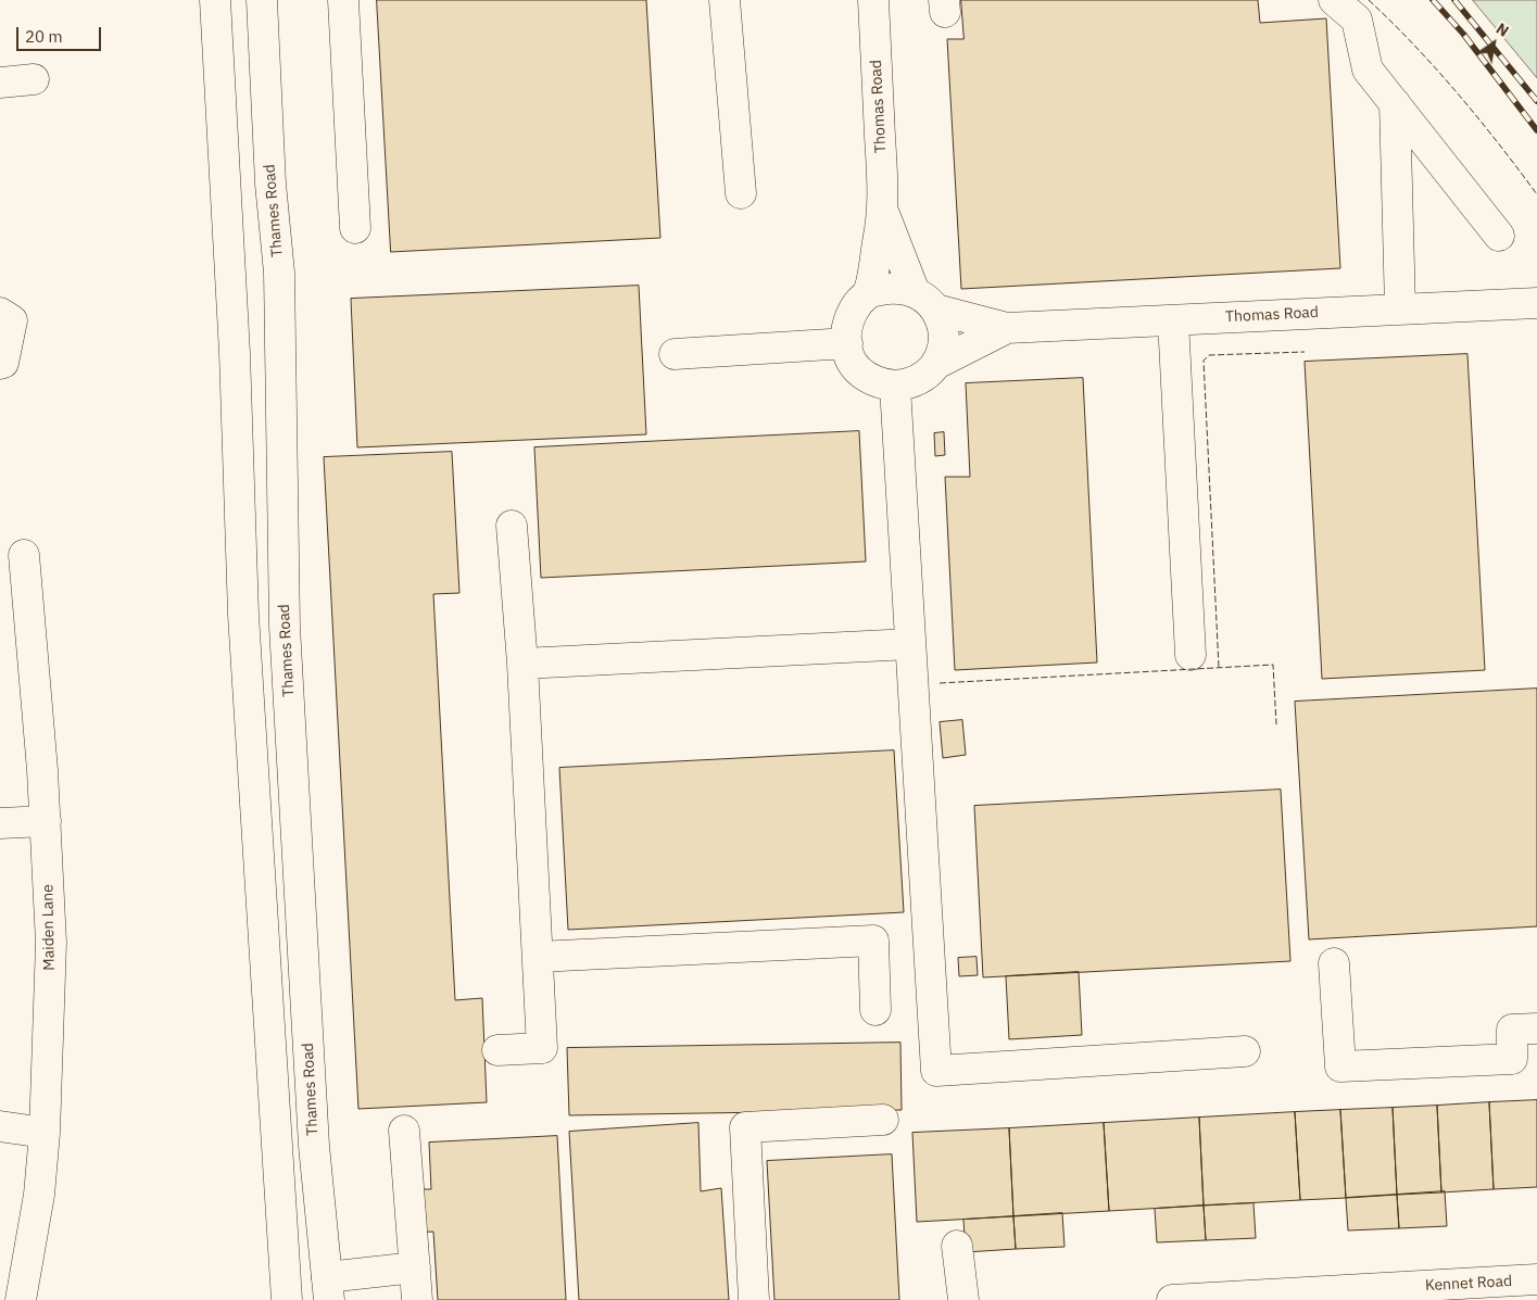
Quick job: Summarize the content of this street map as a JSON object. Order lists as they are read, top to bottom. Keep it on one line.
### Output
{"streets":{"street":["Thomas Road","Thames Road","Maiden Lane","Kennet Road"]},"scale_bar":"20 m","north":"top right"}
